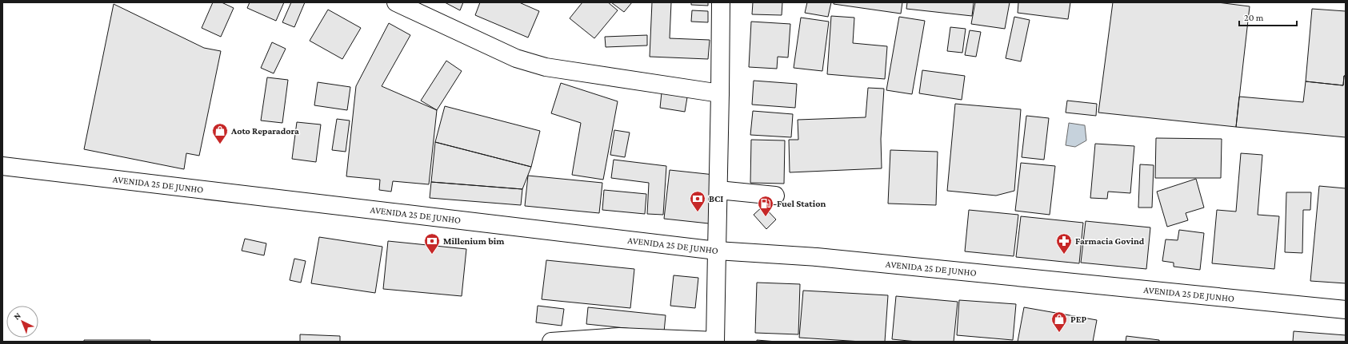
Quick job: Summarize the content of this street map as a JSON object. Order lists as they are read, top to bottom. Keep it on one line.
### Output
{"streets":{"street":["AVENIDA 25 DE JUNHO"]},"places":{"shop":["Aoto Reparadora","PEP"],"bank":["BCI","Millenium bim"],"fuel station":["Fuel Station"],"pharmacy":["Farmacia Govind"]},"scale_bar":"20 m","north":"top left"}
